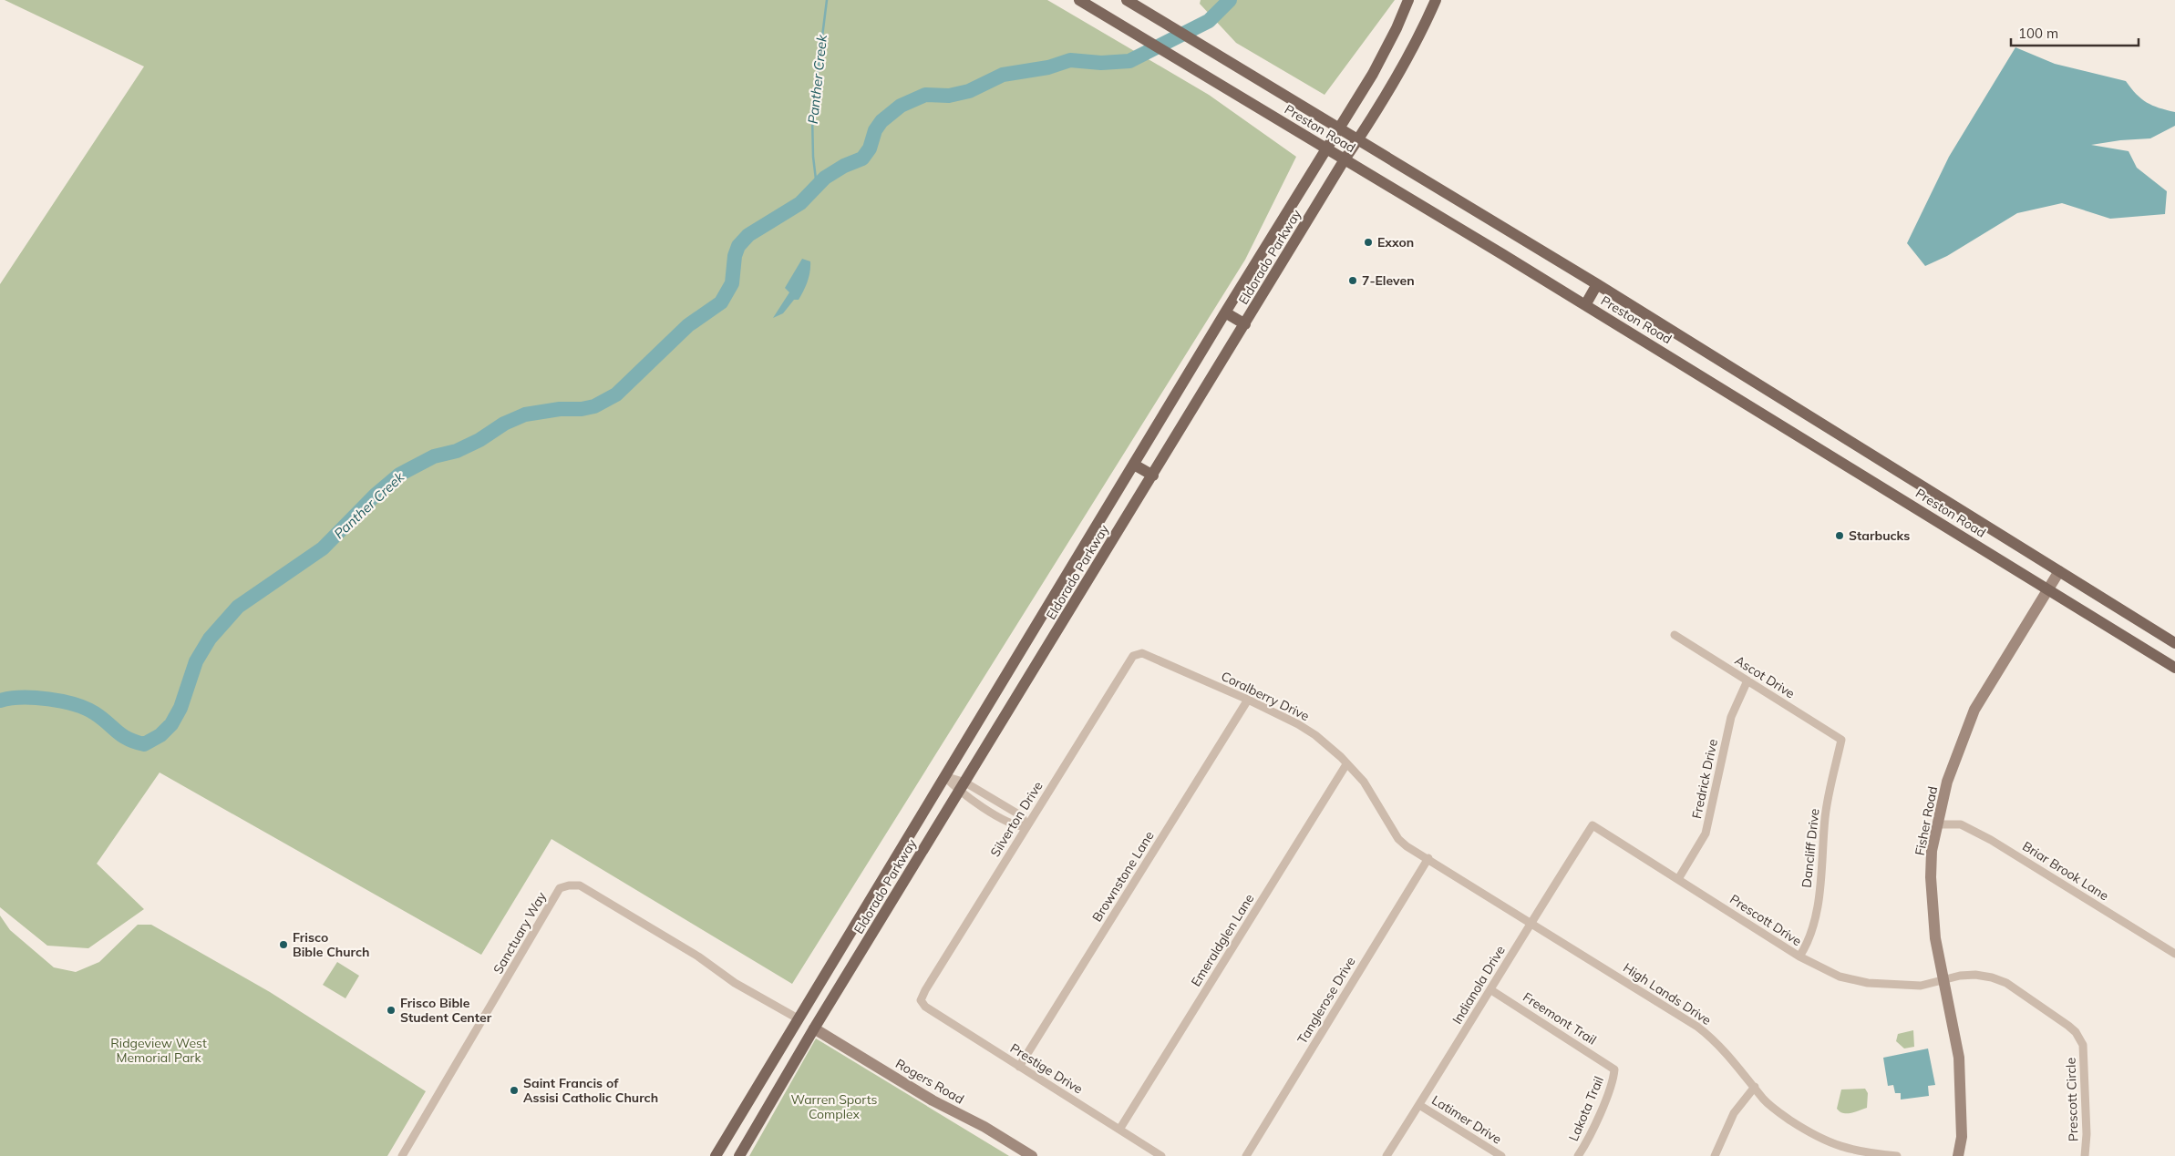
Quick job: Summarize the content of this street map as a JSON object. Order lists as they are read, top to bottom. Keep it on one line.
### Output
{"streets":{"main road":["Preston Road","Eldorado Parkway"],"street":["Ascot Drive","Coralberry Drive","Fredrick Drive","Silverton Drive","Fisher Road","Dancliff Drive","Briar Brook Lane","Brownstone Lane","Prescott Drive","Sanctuary Way","Emeraldglen Lane","Indianola Drive","High Lands Drive","Tanglerose Drive","Freemont Trail","Prestige Drive","Rogers Road","Prescott Circle","Lakota Trail","Latimer Drive"]},"crossings":[["Preston Road","Eldorado Parkway"],["Preston Road","Fisher Road"],["Eldorado Parkway","Sanctuary Way"],["Eldorado Parkway","Rogers Road"],["Ascot Drive","Fredrick Drive"],["Ascot Drive","Dancliff Drive"],["Coralberry Drive","Silverton Drive"],["Coralberry Drive","Brownstone Lane"],["Coralberry Drive","Emeraldglen Lane"],["Coralberry Drive","Indianola Drive"],["Coralberry Drive","High Lands Drive"],["Coralberry Drive","Tanglerose Drive"],["Fredrick Drive","Prescott Drive"],["Silverton Drive","Prestige Drive"],["Fisher Road","Briar Brook Lane"],["Fisher Road","Prescott Drive"],["Fisher Road","Prescott Circle"],["Dancliff Drive","Prescott Drive"],["Brownstone Lane","Prestige Drive"],["Prescott Drive","Indianola Drive"],["Prescott Drive","Prescott Circle"],["Emeraldglen Lane","Prestige Drive"],["Indianola Drive","High Lands Drive"],["Indianola Drive","Freemont Trail"],["Indianola Drive","Latimer Drive"],["Freemont Trail","Lakota Trail"]],"water":["Panther Creek"],"parks":["Ridgeview West Memorial Park","Warren Sports Complex"],"places":["Exxon","7-Eleven","Starbucks","Frisco Bible Church","Frisco Bible Student Center","Saint Francis of Assisi Catholic Church"],"scale_bar":"100 m"}
